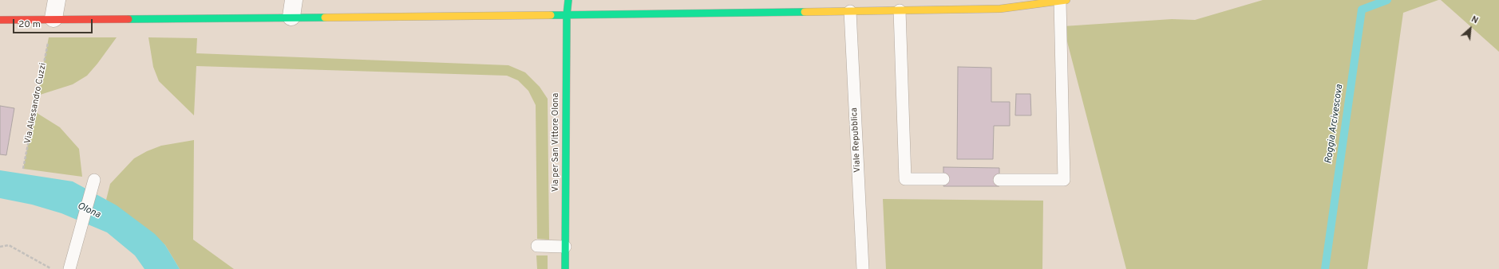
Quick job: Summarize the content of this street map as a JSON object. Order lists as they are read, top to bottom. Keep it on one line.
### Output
{"streets":{"main road":["Via per San Vittore Olona"],"lane":["Viale Repubblica"],"path":["Via Alessandro Cuzzi"]},"water":["Roggia Arcivescova","Olona"],"scale_bar":"20 m","north":"top right"}
